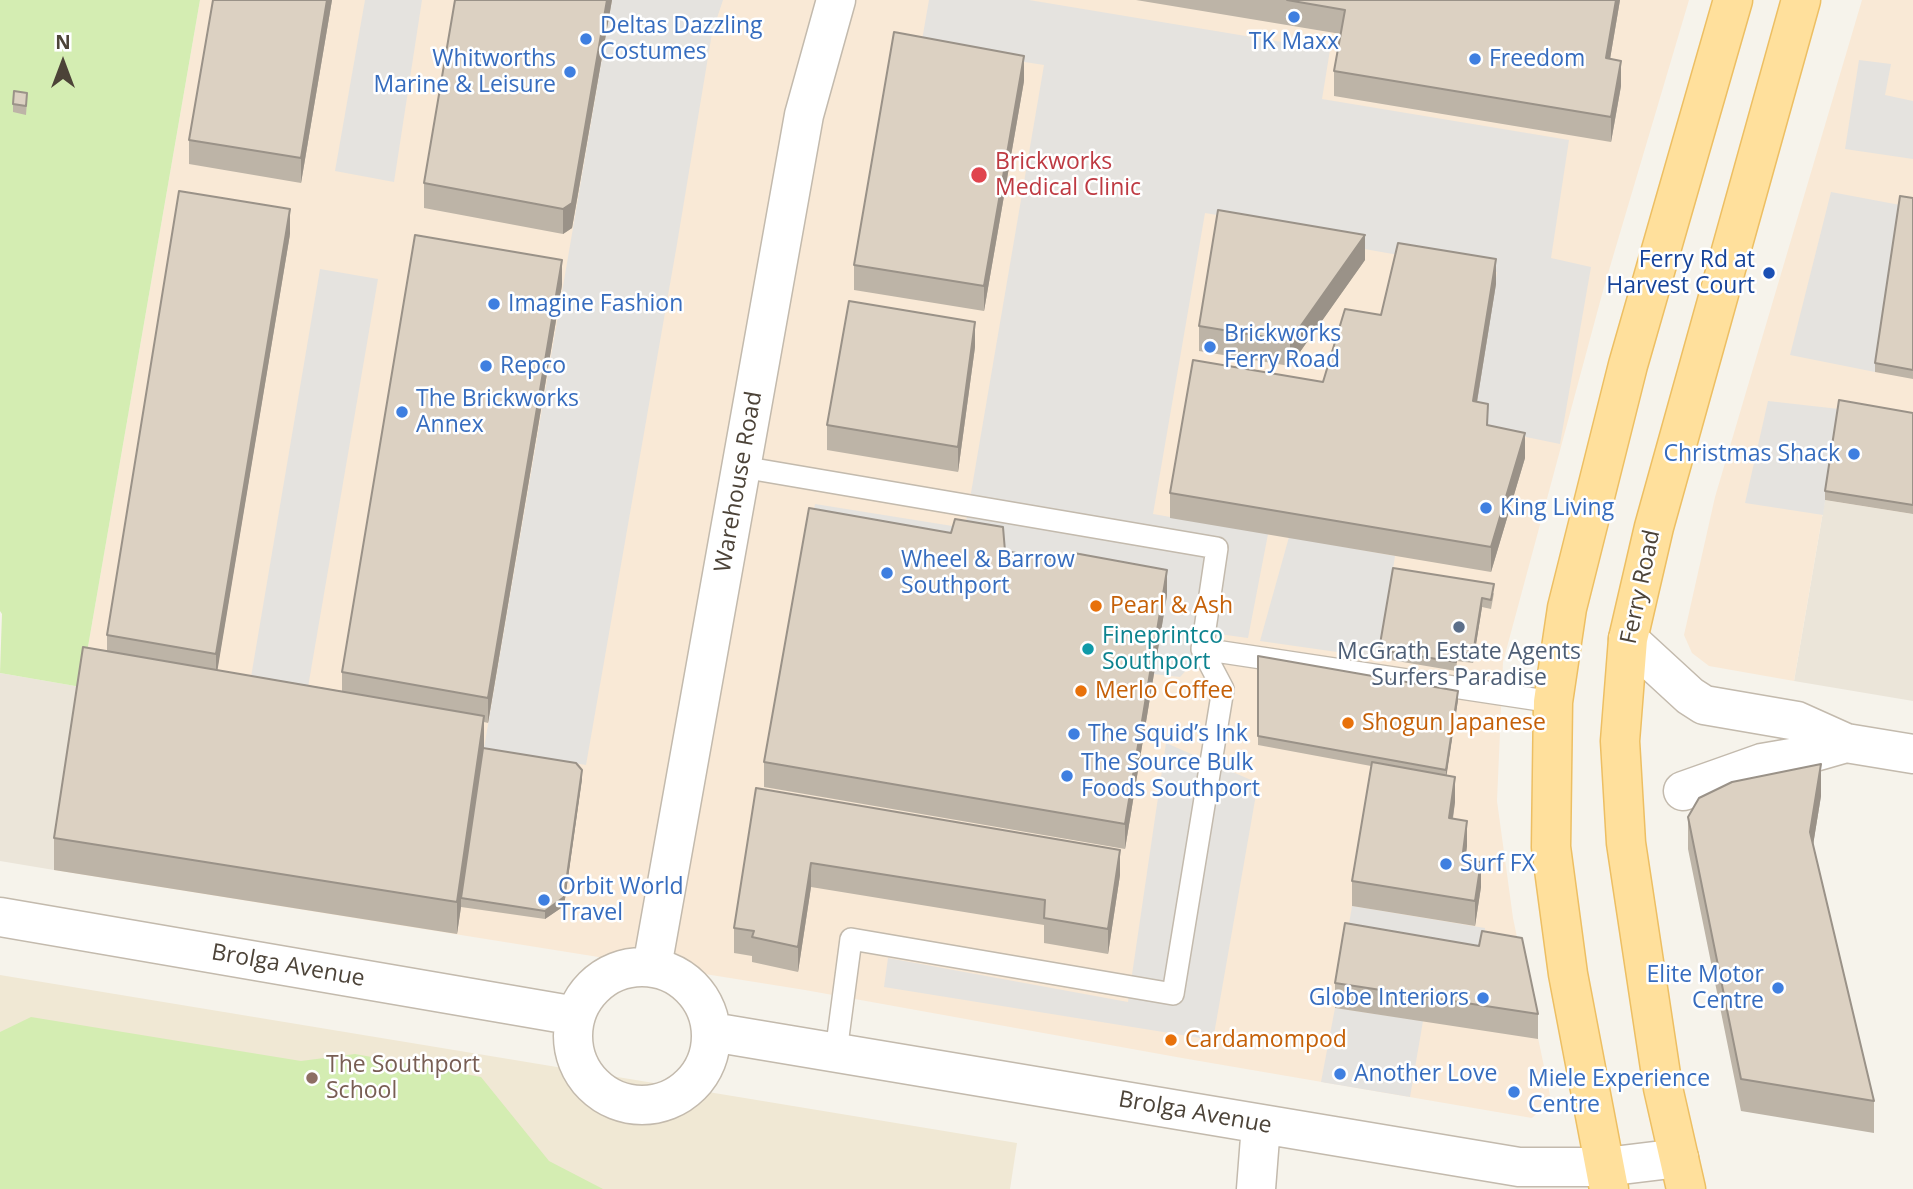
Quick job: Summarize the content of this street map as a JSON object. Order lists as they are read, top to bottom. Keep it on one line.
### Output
{"streets":{"main road":["Ferry Road"],"street":["Warehouse Road","Brolga Avenue"]},"crossings":[["Warehouse Road","Brolga Avenue"],["Ferry Road","Brolga Avenue"]],"places":["TK Maxx","Deltas Dazzling Costumes","Freedom","Whitworths Marine & Leisure","Brickworks Medical Clinic","Ferry Rd at Harvest Court","Imagine Fashion","Brickworks Ferry Road","Repco","The Brickworks Annex","Christmas Shack","King Living","Wheel & Barrow Southport","Pearl & Ash","McGrath Estate Agents Surfers Paradise","Fineprintco Southport","Merlo Coffee","Shogun Japanese","The Squid’s Ink","The Source Bulk Foods Southport","Surf FX","Orbit World Travel","Elite Motor Centre","Globe Interiors","Cardamompod","Another Love","The Southport School","Miele Experience Centre"],"north":"top"}
